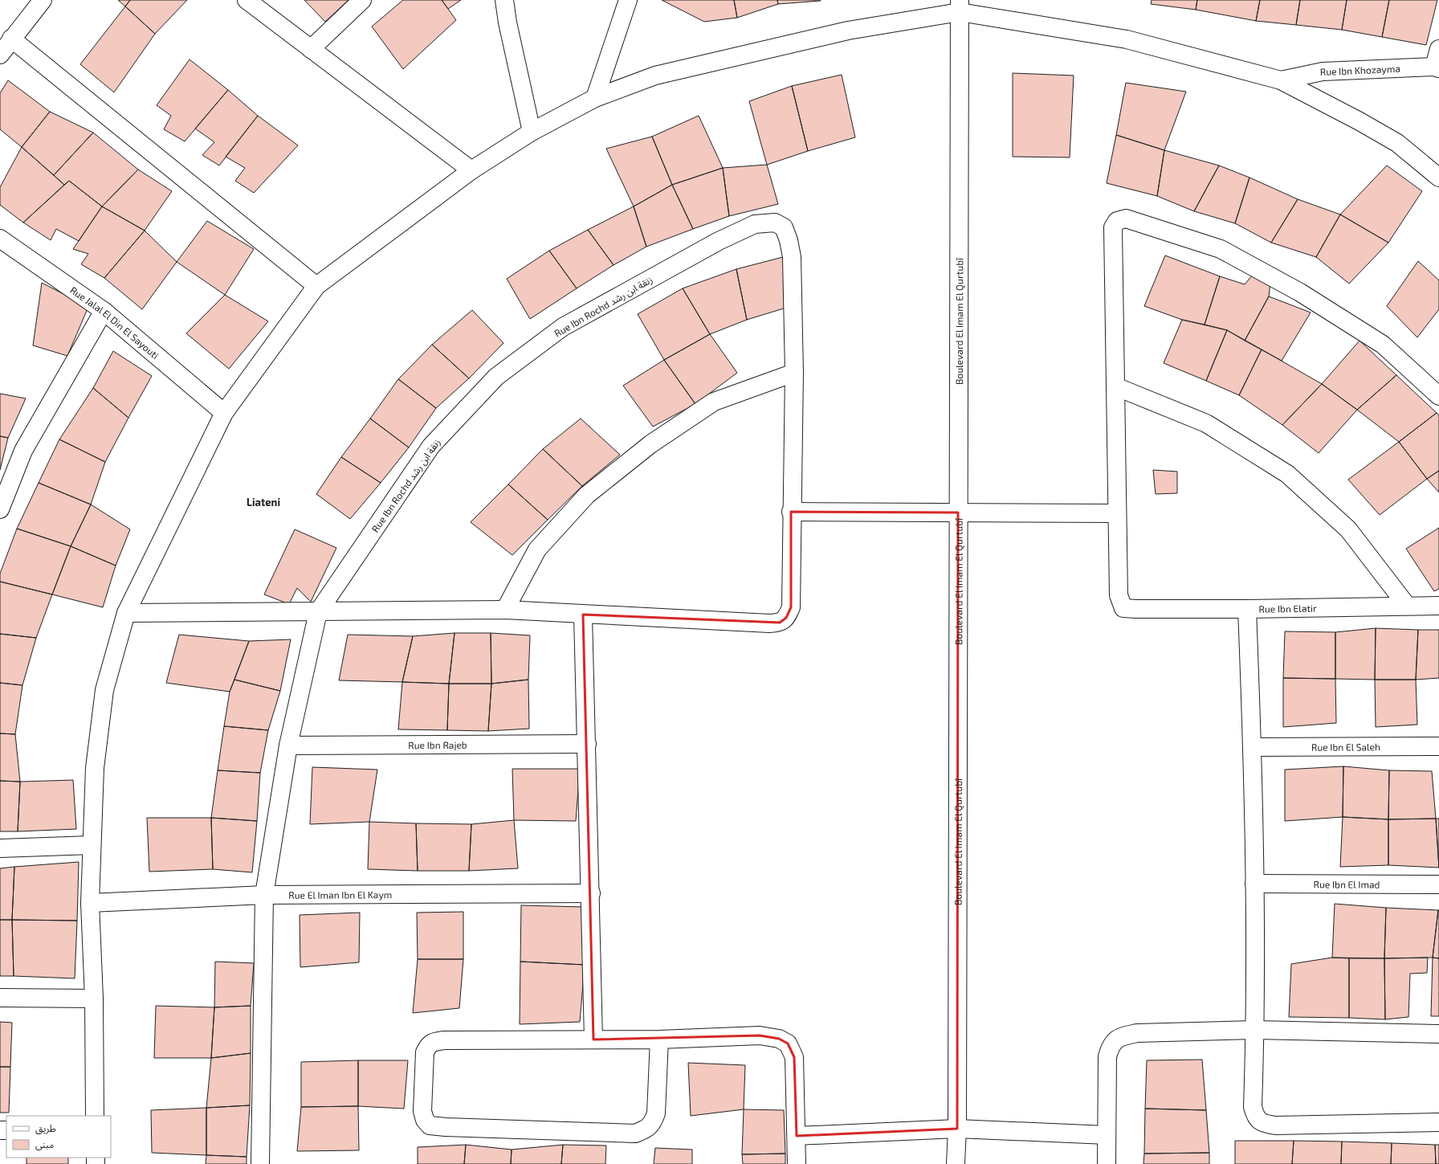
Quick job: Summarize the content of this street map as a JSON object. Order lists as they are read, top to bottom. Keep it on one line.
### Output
{"streets":{"street":["Rue Ibn Khozayma","Rue Ibn Rochd زنقة ابن رشد","Boulevard El Imam El Qurtubî","Rue Jalal El Din El Sayouti","Rue Ibn Elatir","Rue Ibn Rajeb","Rue Ibn El Saleh","Rue Ibn El Imad","Rue El Iman Ibn El Kaym"]},"crossings":[["Rue Ibn Rochd زنقة ابن رشد","Rue Ibn Rajeb"],["Rue Ibn Rochd زنقة ابن رشد","Rue El Iman Ibn El Kaym"]],"districts":["Liateni"],"legend":["طريق","مبنى"]}
